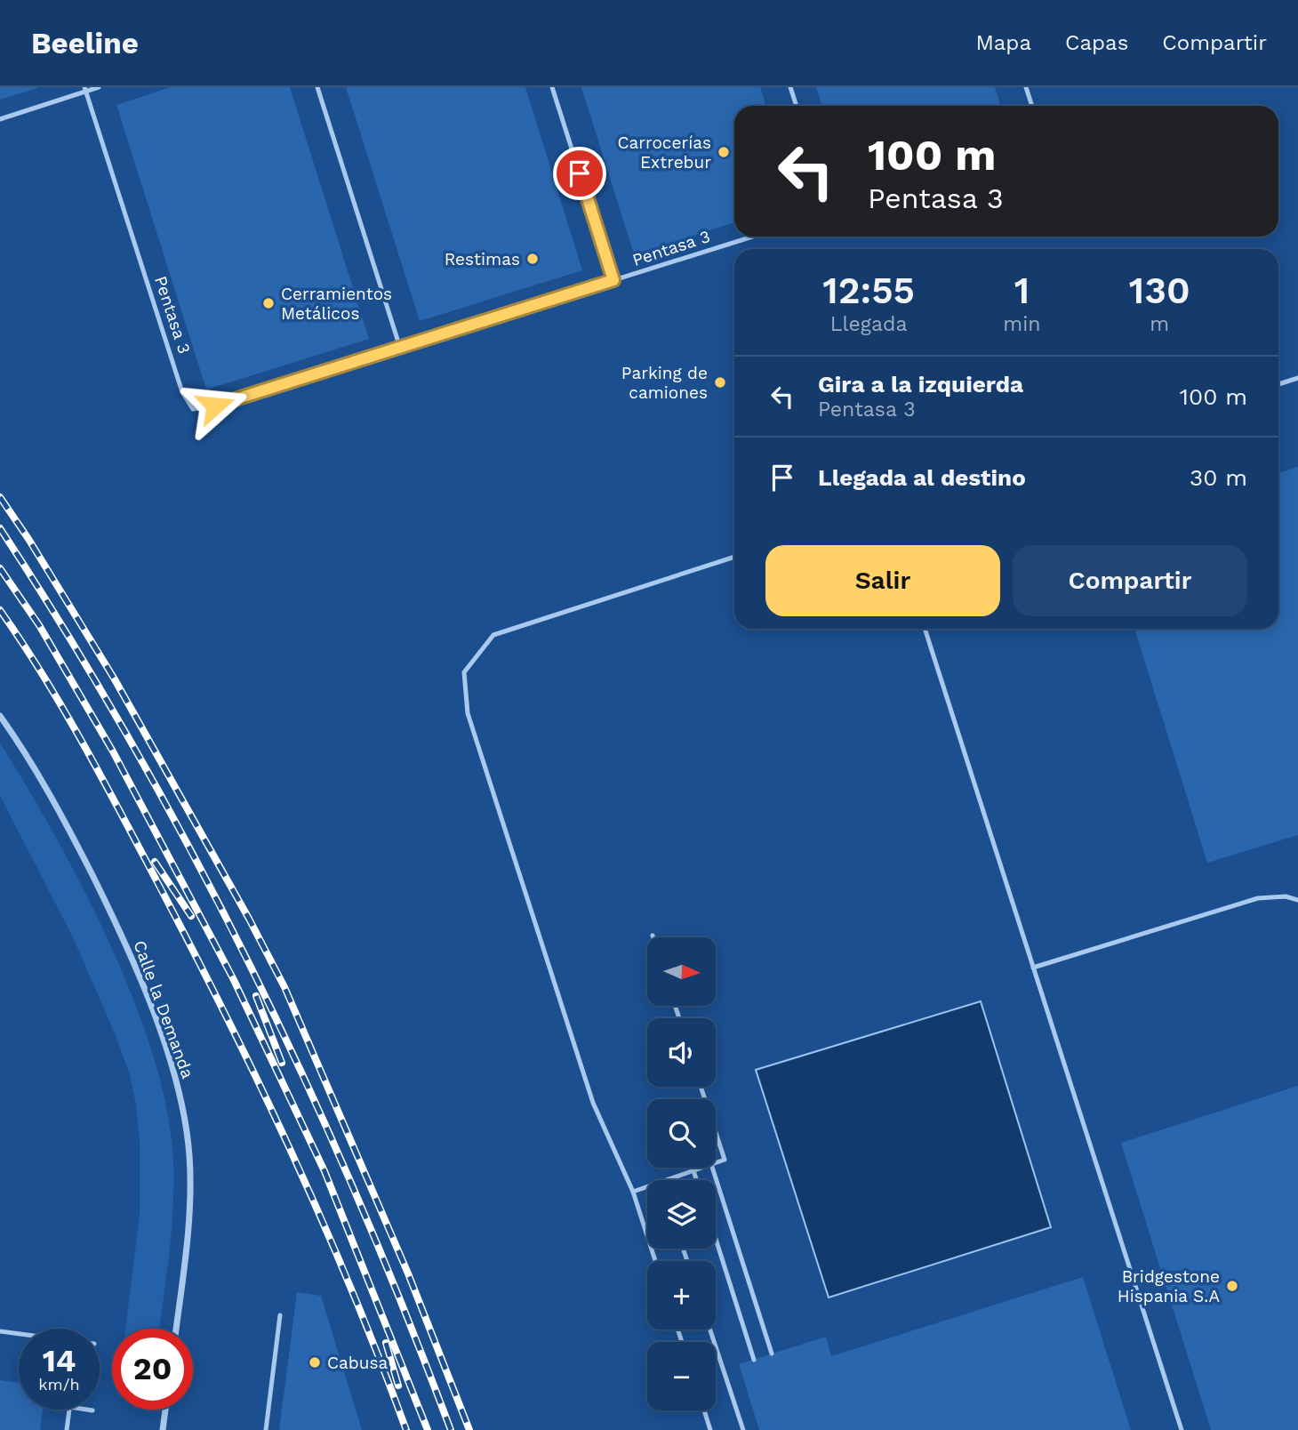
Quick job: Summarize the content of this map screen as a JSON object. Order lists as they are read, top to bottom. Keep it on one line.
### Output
{"streets":{"street":["Calle la Demanda"],"lane":["Pentasa 3"]},"places":["Carrocerías Extrebur","Restimas","Cerramientos Metálicos","Parking de camiones","Bridgestone Hispania S.A","Cabusa"],"north":"right","page":{"header":"Beeline","nav":["Mapa","Capas","Compartir"],"turn":["100 m","Pentasa 3"],"eta":["12:55","Llegada","1","min","130","m"],"list":[{"name":"Gira a la izquierda","note":"Pentasa 3","value":"100 m"},{"name":"Llegada al destino","value":"30 m"}],"buttons":["Salir","Compartir"],"map_buttons":["+","−"],"speed":"14 km/h","limit":"20"}}
